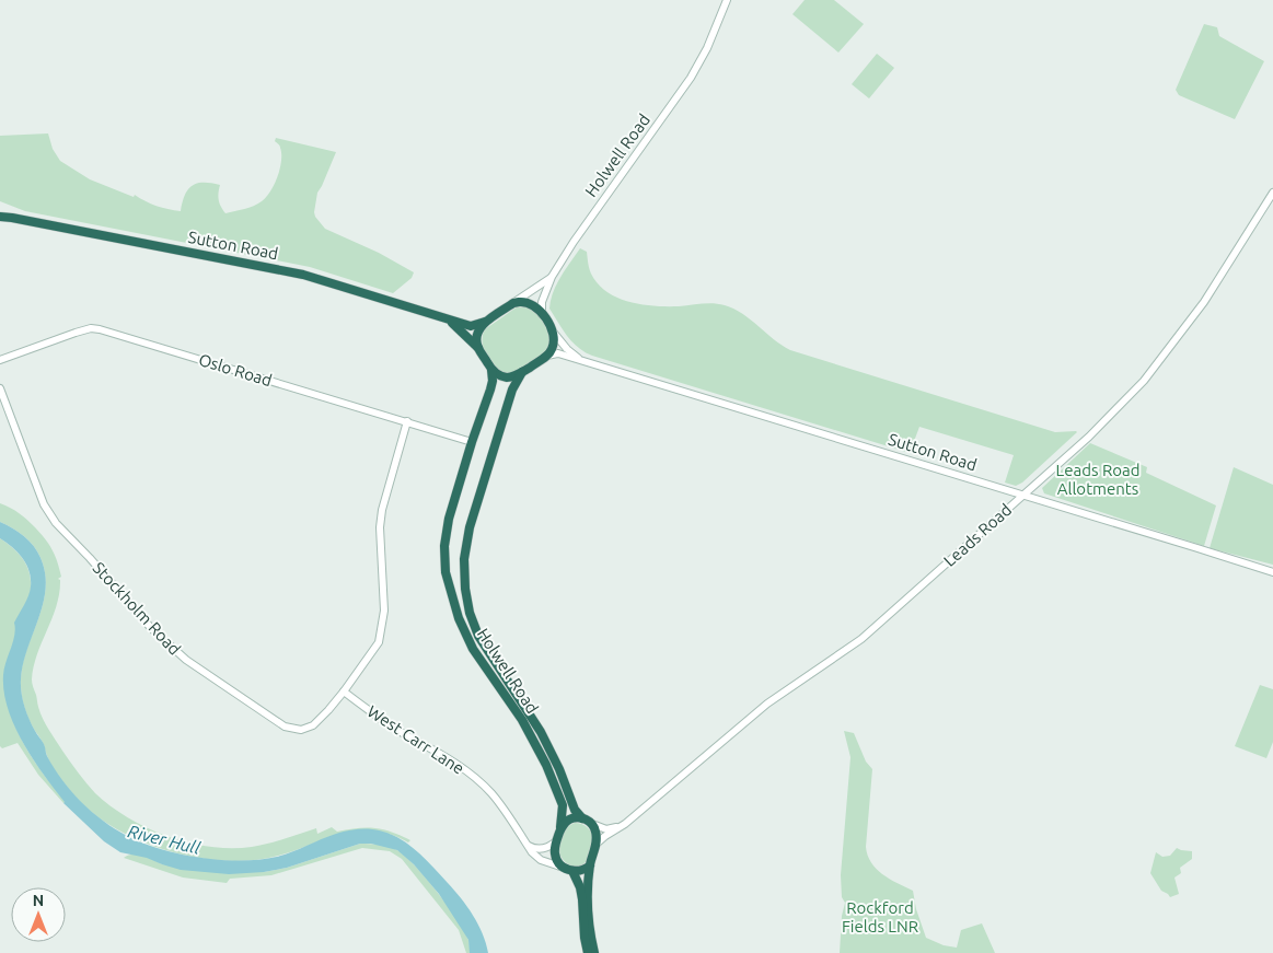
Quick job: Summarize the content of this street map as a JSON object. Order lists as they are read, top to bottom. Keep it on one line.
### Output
{"streets":{"highway":["Holwell Road","Sutton Road"],"street":["Oslo Road","Leads Road","Stockholm Road","West Carr Lane"]},"crossings":[["Holwell Road","Sutton Road"],["Holwell Road","Oslo Road"],["Holwell Road","Leads Road"],["Holwell Road","West Carr Lane"],["Sutton Road","Leads Road"],["Oslo Road","Stockholm Road"],["Leads Road","West Carr Lane"],["Stockholm Road","West Carr Lane"]],"water":["River Hull"],"parks":["Leads Road Allotments","Rockford Fields LNR"],"north":"top"}
